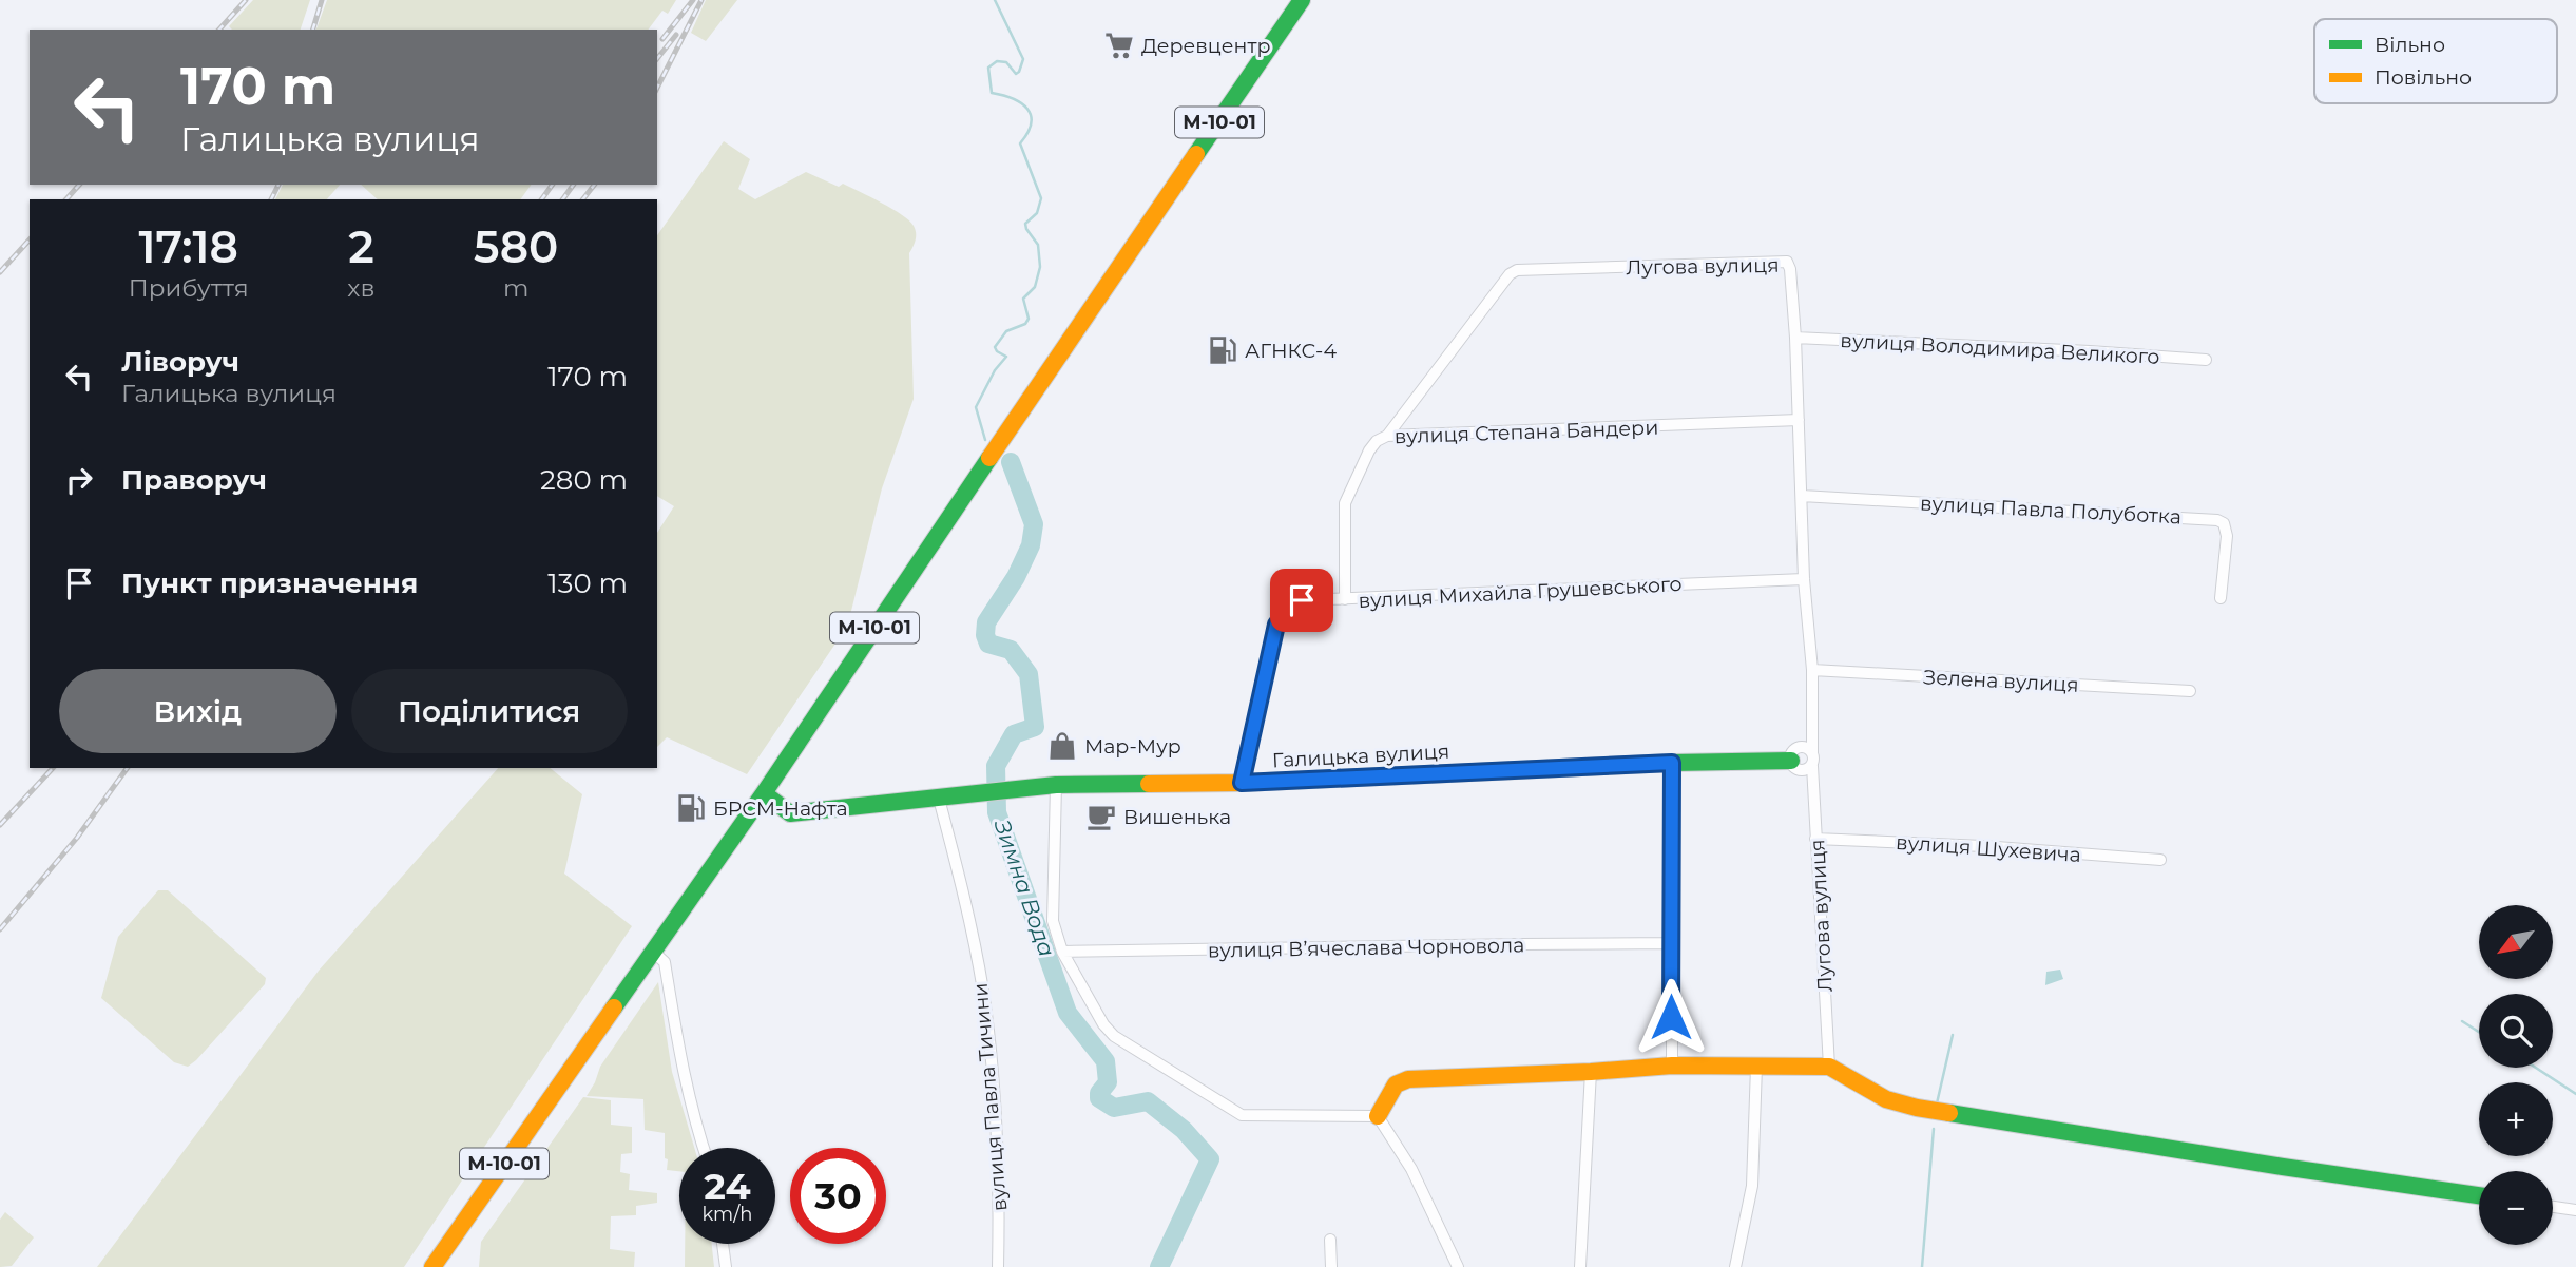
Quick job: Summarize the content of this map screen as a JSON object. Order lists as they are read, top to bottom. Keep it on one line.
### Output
{"streets":{"main road":["М-10-01","Галицька вулиця"],"street":["Лугова вулиця","вулиця Володимира Великого","вулиця Степана Бандери","вулиця Павла Полуботка","вулиця Михайла Грушевського","Зелена вулиця","вулиця Шухевича","вулиця Вʼячеслава Чорновола","вулиця Павла Тичини"]},"crossings":[["М-10-01","Галицька вулиця"],["Лугова вулиця","вулиця Володимира Великого"],["Лугова вулиця","вулиця Степана Бандери"],["Лугова вулиця","вулиця Павла Полуботка"],["Лугова вулиця","вулиця Михайла Грушевського"],["Лугова вулиця","Зелена вулиця"],["Лугова вулиця","Галицька вулиця"],["Лугова вулиця","вулиця Шухевича"],["вулиця Степана Бандери","вулиця Михайла Грушевського"],["вулиця Михайла Грушевського","Галицька вулиця"],["Галицька вулиця","вулиця Павла Тичини"]],"water":["Зимна Вода"],"places":{"supermarket":["Деревцентр"],"fuel station":["АГНКС-4","БРСМ-Нафта"],"shop":["Мар-Мур"],"cafe":["Вишенька"]},"legend":["Вільно","Повільно"],"north":"bottom left","page":{"turn":["170 m","Галицька вулиця"],"eta":["17:18","Прибуття","2","хв","580","m"],"list":[{"name":"Ліворуч","note":"Галицька вулиця","value":"170 m"},{"name":"Праворуч","value":"280 m"},{"name":"Пункт призначення","value":"130 m"}],"buttons":["Вихід","Поділитися"],"map_buttons":["+","−"],"speed":"24 km/h","limit":"30"}}
